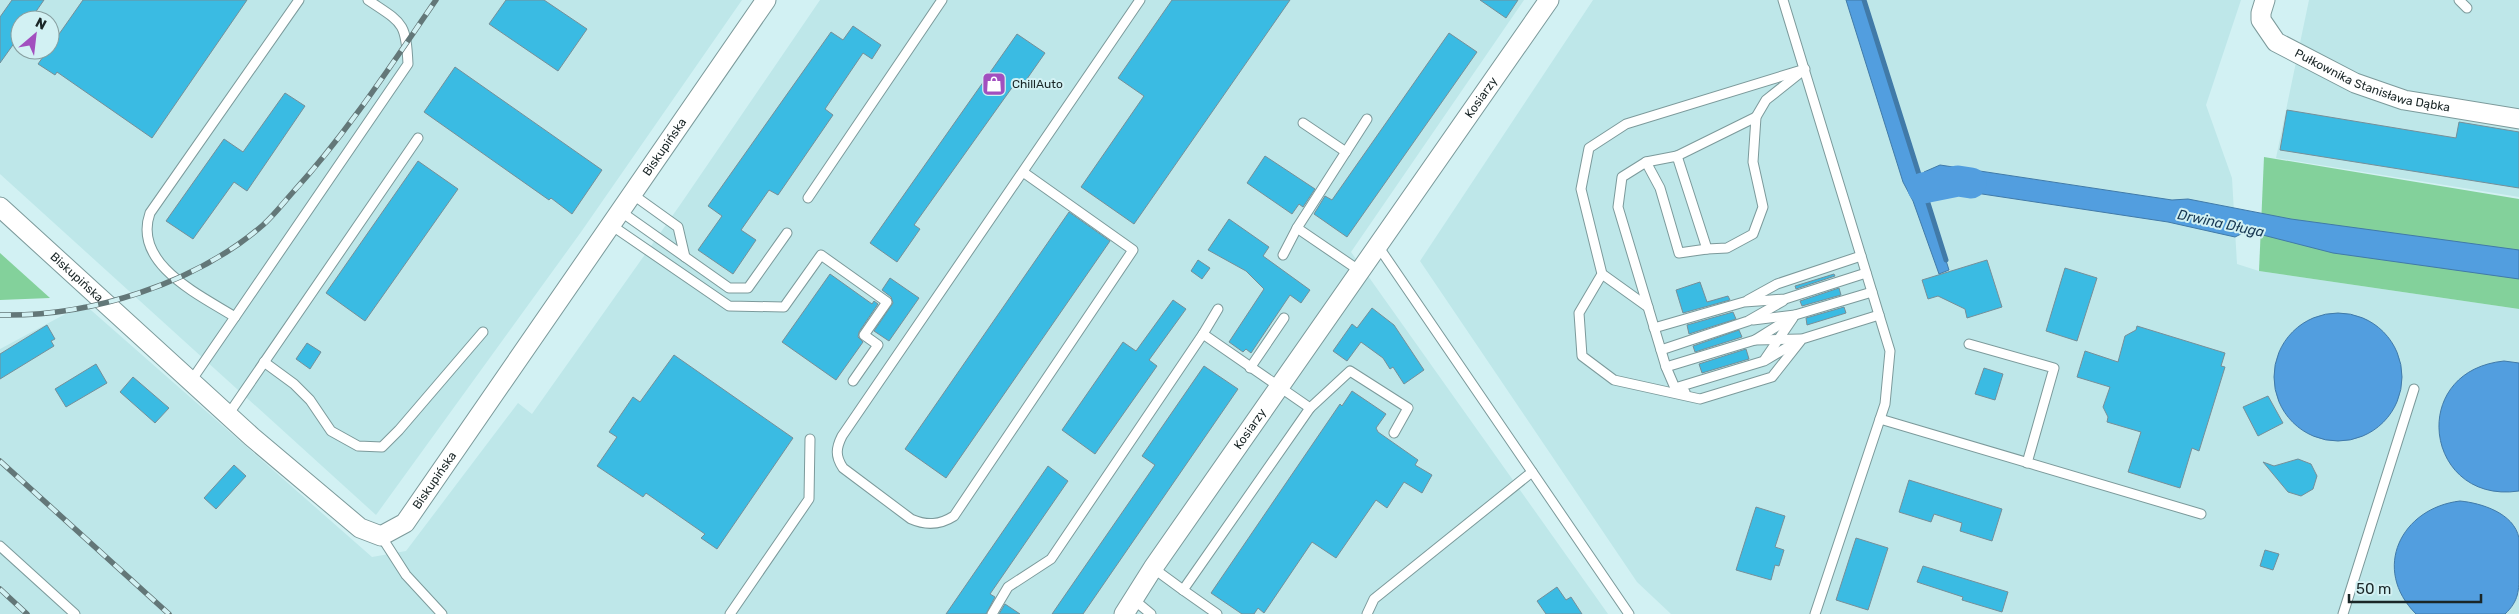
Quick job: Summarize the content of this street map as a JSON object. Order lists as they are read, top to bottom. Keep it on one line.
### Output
{"streets":{"street":["Pułkownika Stanisława Dąbka","Kosiarzy","Biskupińska"]},"water":["Drwina Długa"],"places":{"shop":["ChillAuto"]},"scale_bar":"50 m","north":"top right"}
